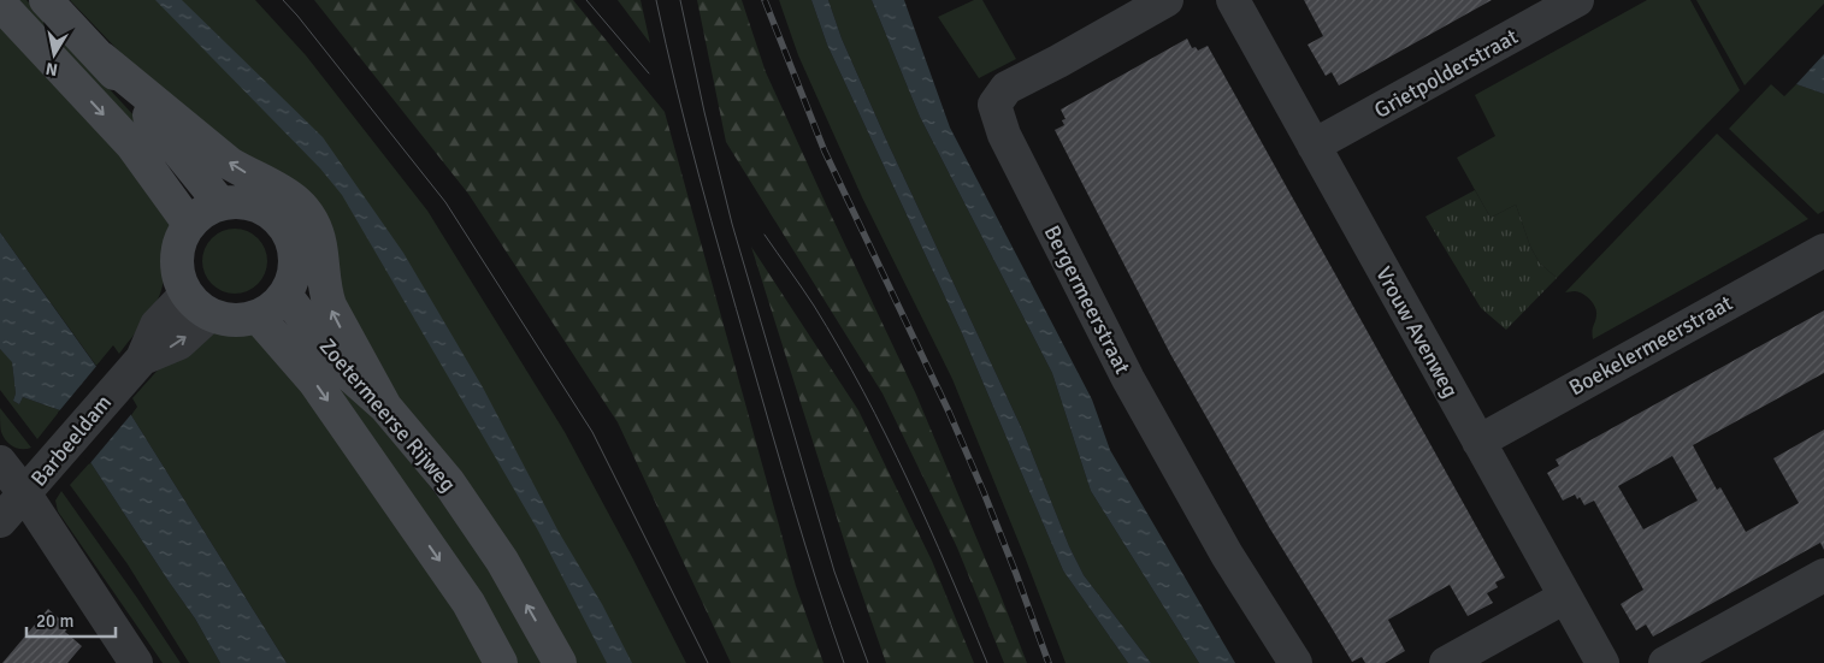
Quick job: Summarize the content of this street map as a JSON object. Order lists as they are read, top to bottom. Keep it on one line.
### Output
{"streets":{"main road":["Zoetermeerse Rijweg"],"street":["Grietpolderstraat","Bergermeerstraat","Vrouw Avenweg","Boekelermeerstraat","Barbeeldam"]},"crossings":[["Grietpolderstraat","Vrouw Avenweg"],["Vrouw Avenweg","Boekelermeerstraat"],["Zoetermeerse Rijweg","Barbeeldam"]],"scale_bar":"20 m","north":"bottom"}
